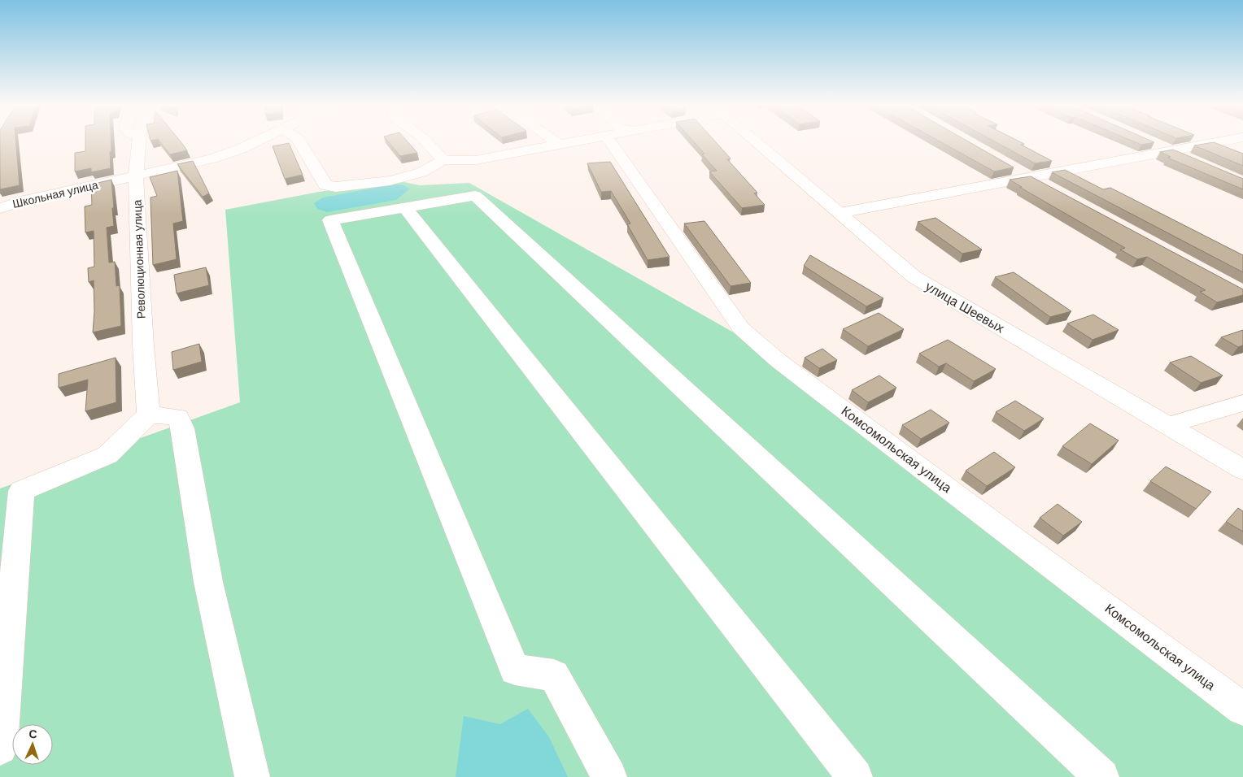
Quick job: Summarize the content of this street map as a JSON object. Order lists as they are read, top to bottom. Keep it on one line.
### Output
{"streets":{"street":["Школьная улица","Революционная улица","улица Шеевых","Комсомольская улица"]},"crossings":[["Школьная улица","Революционная улица"]],"north":"top"}
